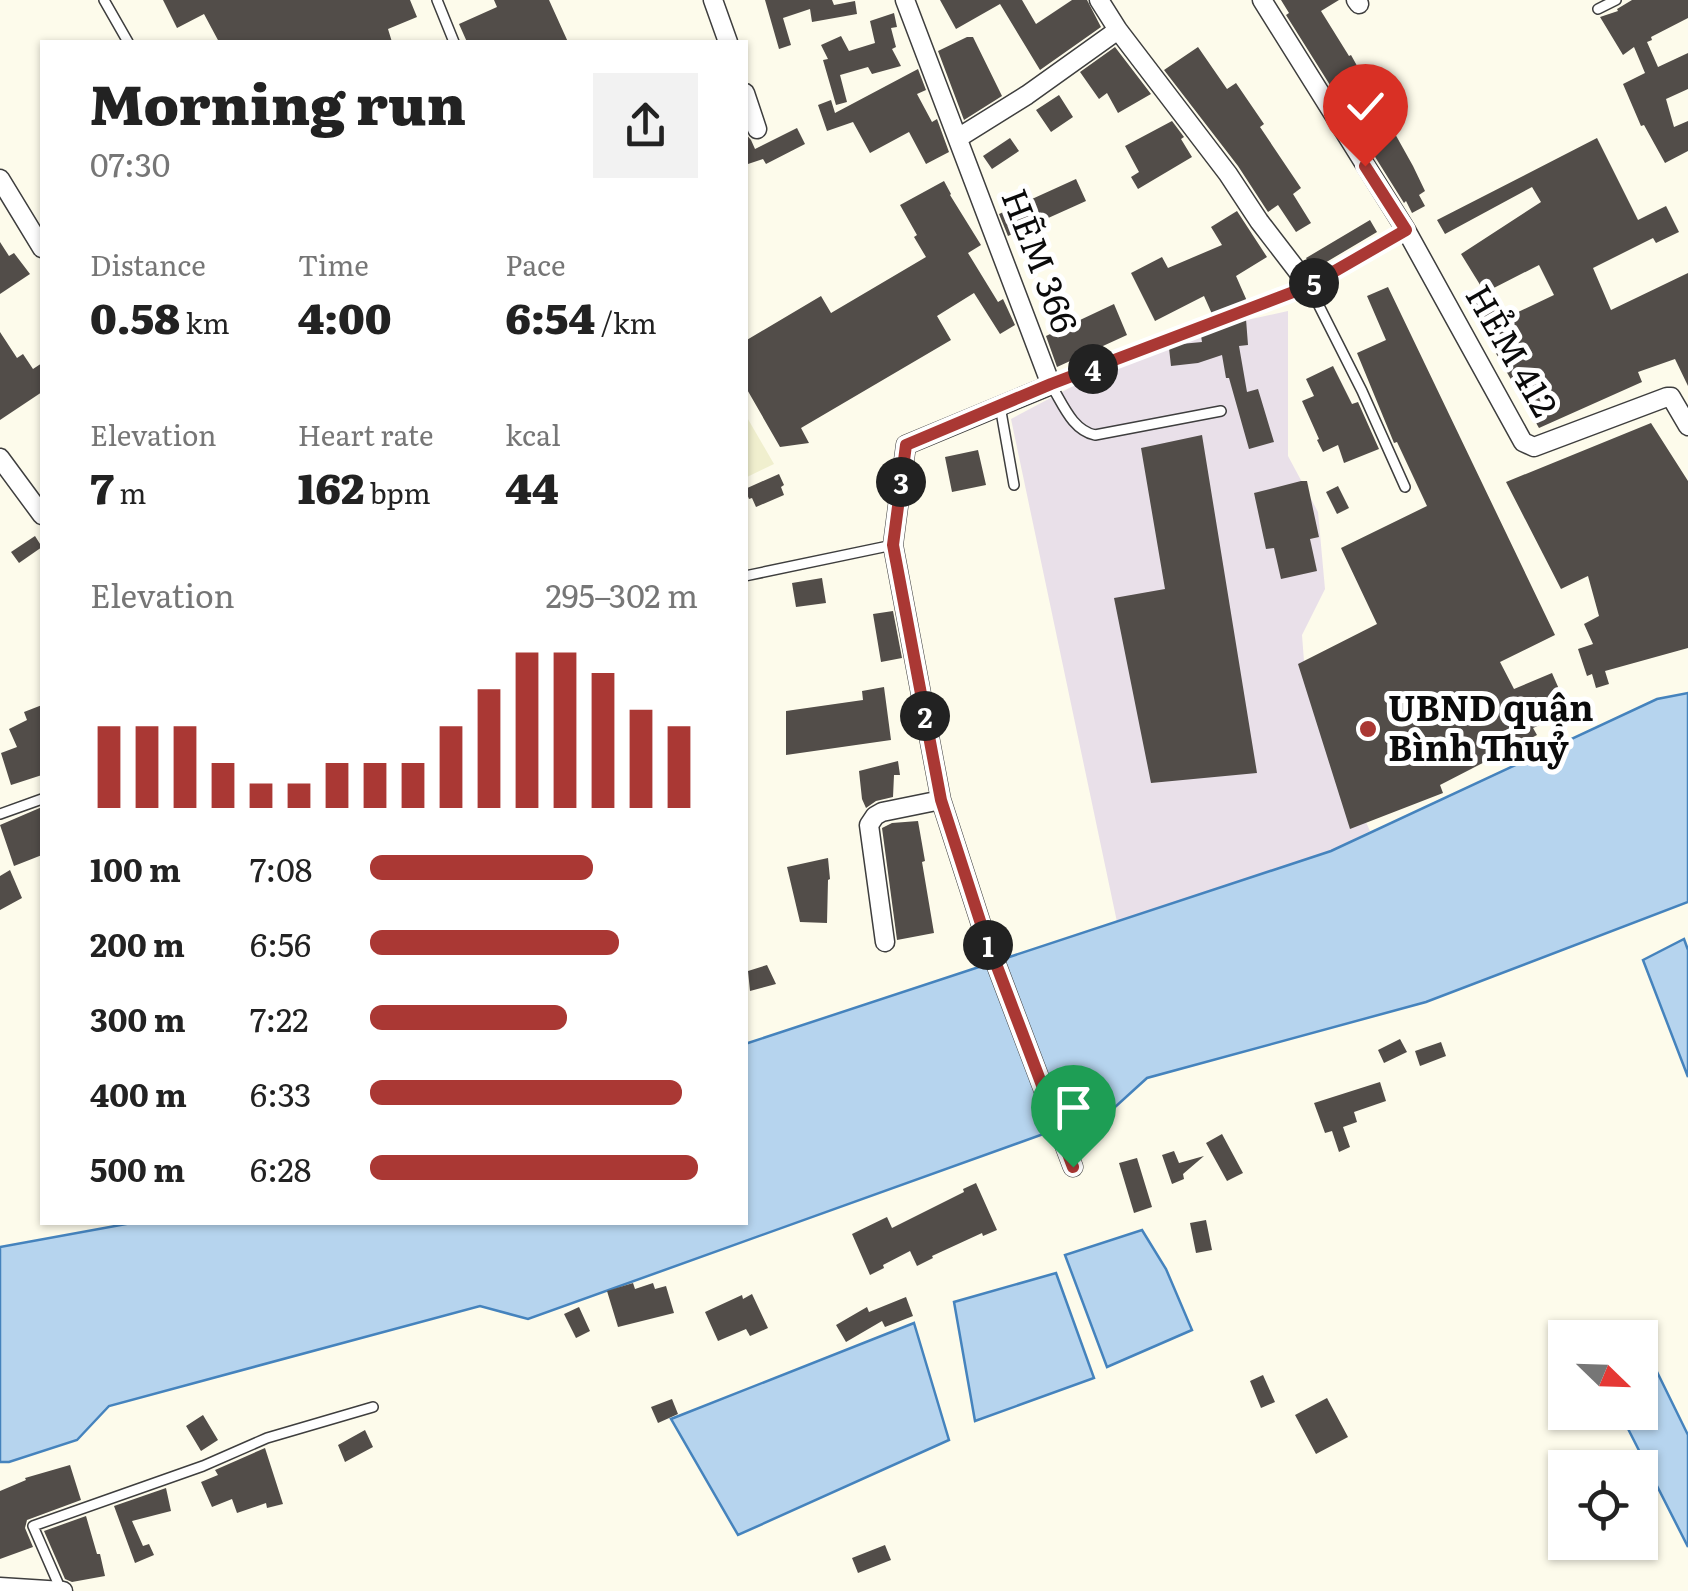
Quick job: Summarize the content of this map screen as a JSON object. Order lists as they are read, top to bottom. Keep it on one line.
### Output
{"streets":{"street":["HẼM 366","HẺM 412"]},"places":["UBND quận Bình Thuỷ"],"north":"bottom right","page":{"heading":["Morning run","07:30"],"stats":[["Distance","0.58 km"],["Time","4:00"],["Pace","6:54 /km"],["Elevation","7 m"],["Heart rate","162 bpm"],["kcal","44"]],"pins":["5","4","3","2","1"],"chart":["Elevation","295–302 m"],"list":[{"name":"100 m","note":"7:08"},{"name":"200 m","note":"6:56"},{"name":"300 m","note":"7:22"},{"name":"400 m","note":"6:33"},{"name":"500 m","note":"6:28"}]}}
